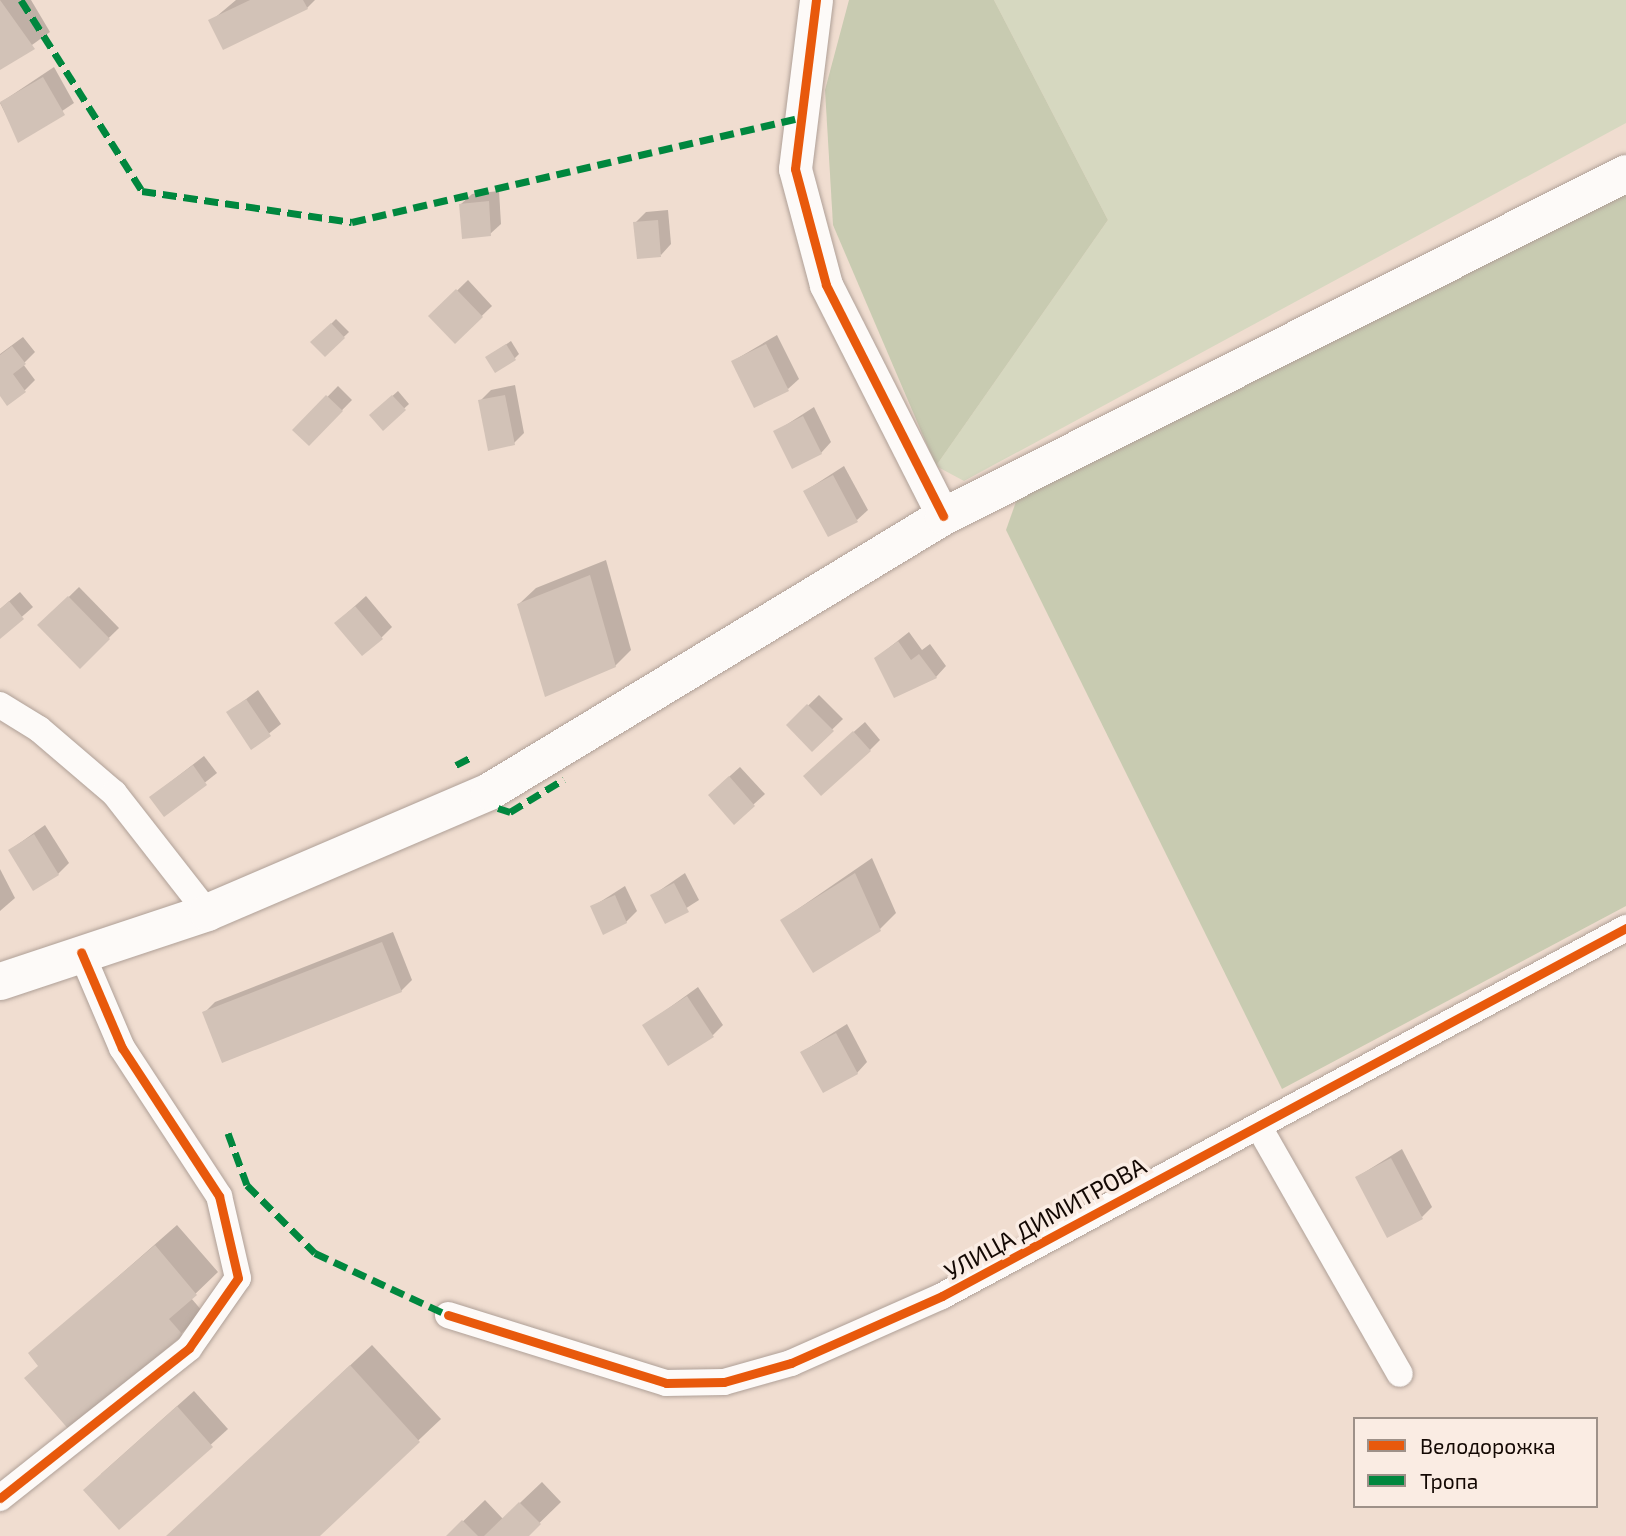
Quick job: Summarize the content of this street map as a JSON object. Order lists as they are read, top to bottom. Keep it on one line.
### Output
{"streets":{"street":["УЛИЦА ДИМИТРОВА"]},"legend":["Велодорожка","Тропа"]}
